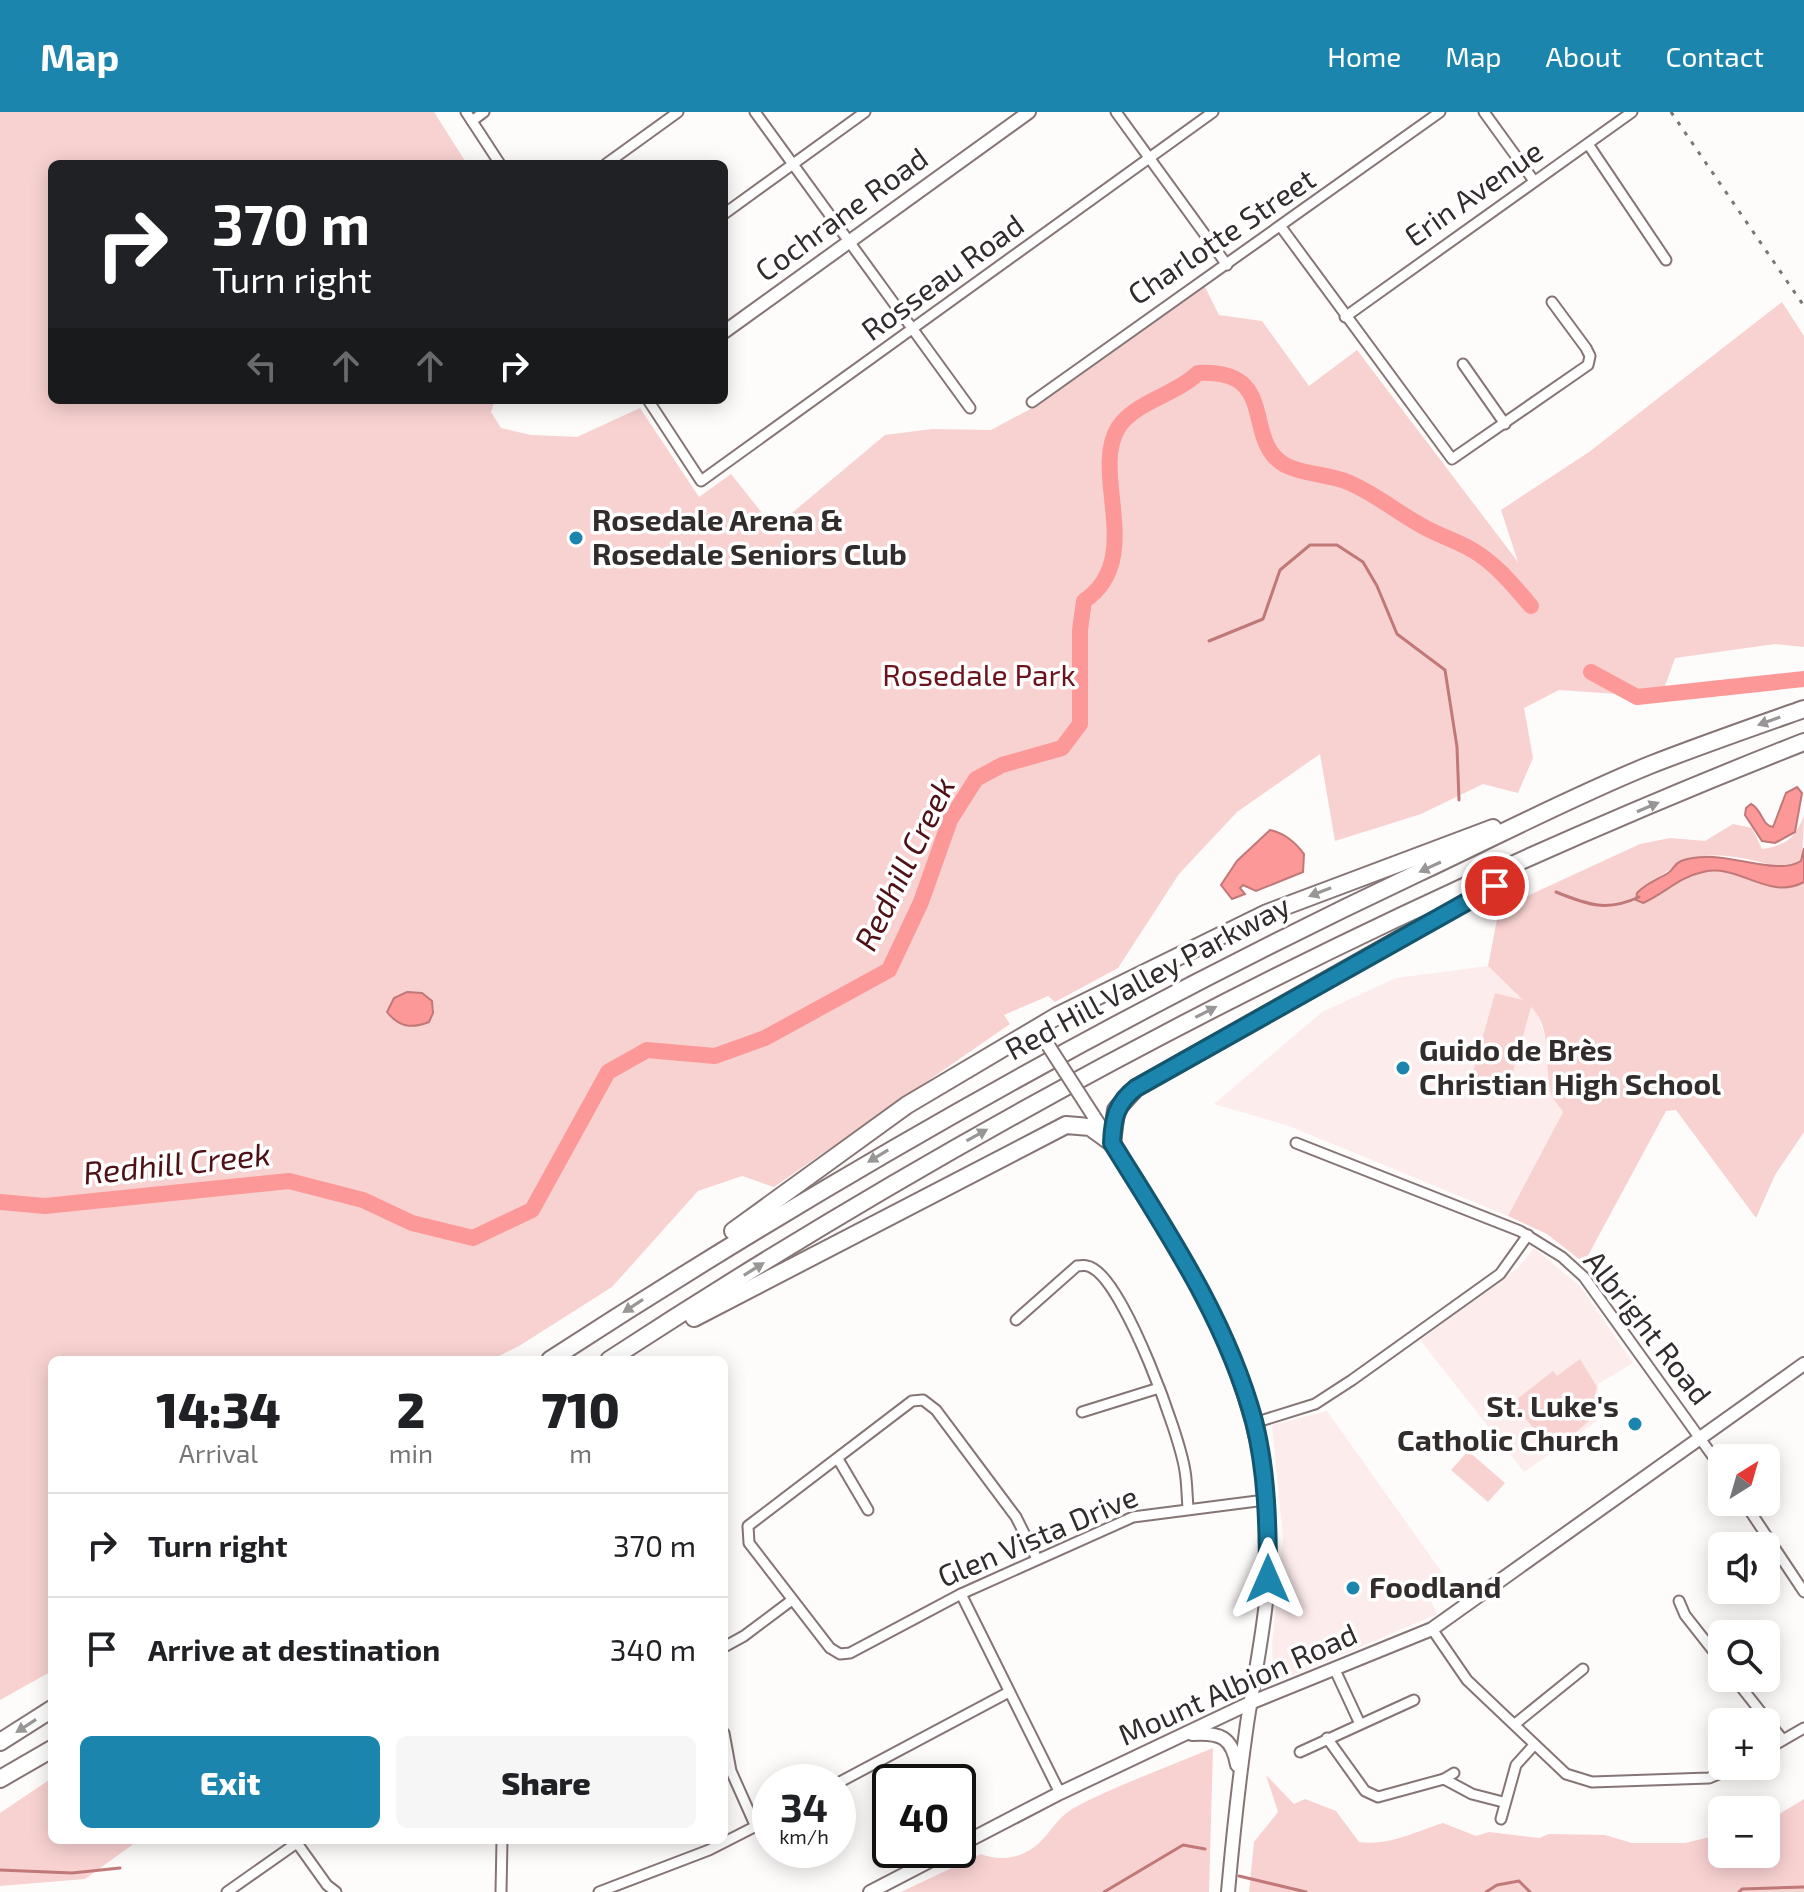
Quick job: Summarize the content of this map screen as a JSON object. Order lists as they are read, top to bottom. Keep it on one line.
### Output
{"streets":{"highway":["Red Hill Valley Parkway"],"street":["Erin Avenue","Cochrane Road","Charlotte Street","Rosseau Road","Albright Road","Glen Vista Drive","Mount Albion Road"]},"crossings":[["Albright Road","Mount Albion Road"]],"water":["Redhill Creek"],"parks":["Rosedale Park"],"places":["Rosedale Arena & Rosedale Seniors Club","Guido de Brès Christian High School","St. Luke's Catholic Church","Foodland"],"north":"top right","page":{"header":"Map","nav":["Home","Map","About","Contact"],"turn":["370 m","Turn right"],"eta":["14:34","Arrival","2","min","710","m"],"map_buttons":["+","−"],"list":[{"name":"Turn right","value":"370 m"},{"name":"Arrive at destination","value":"340 m"}],"buttons":["Exit","Share"],"speed":"34 km/h","limit":"40"}}
